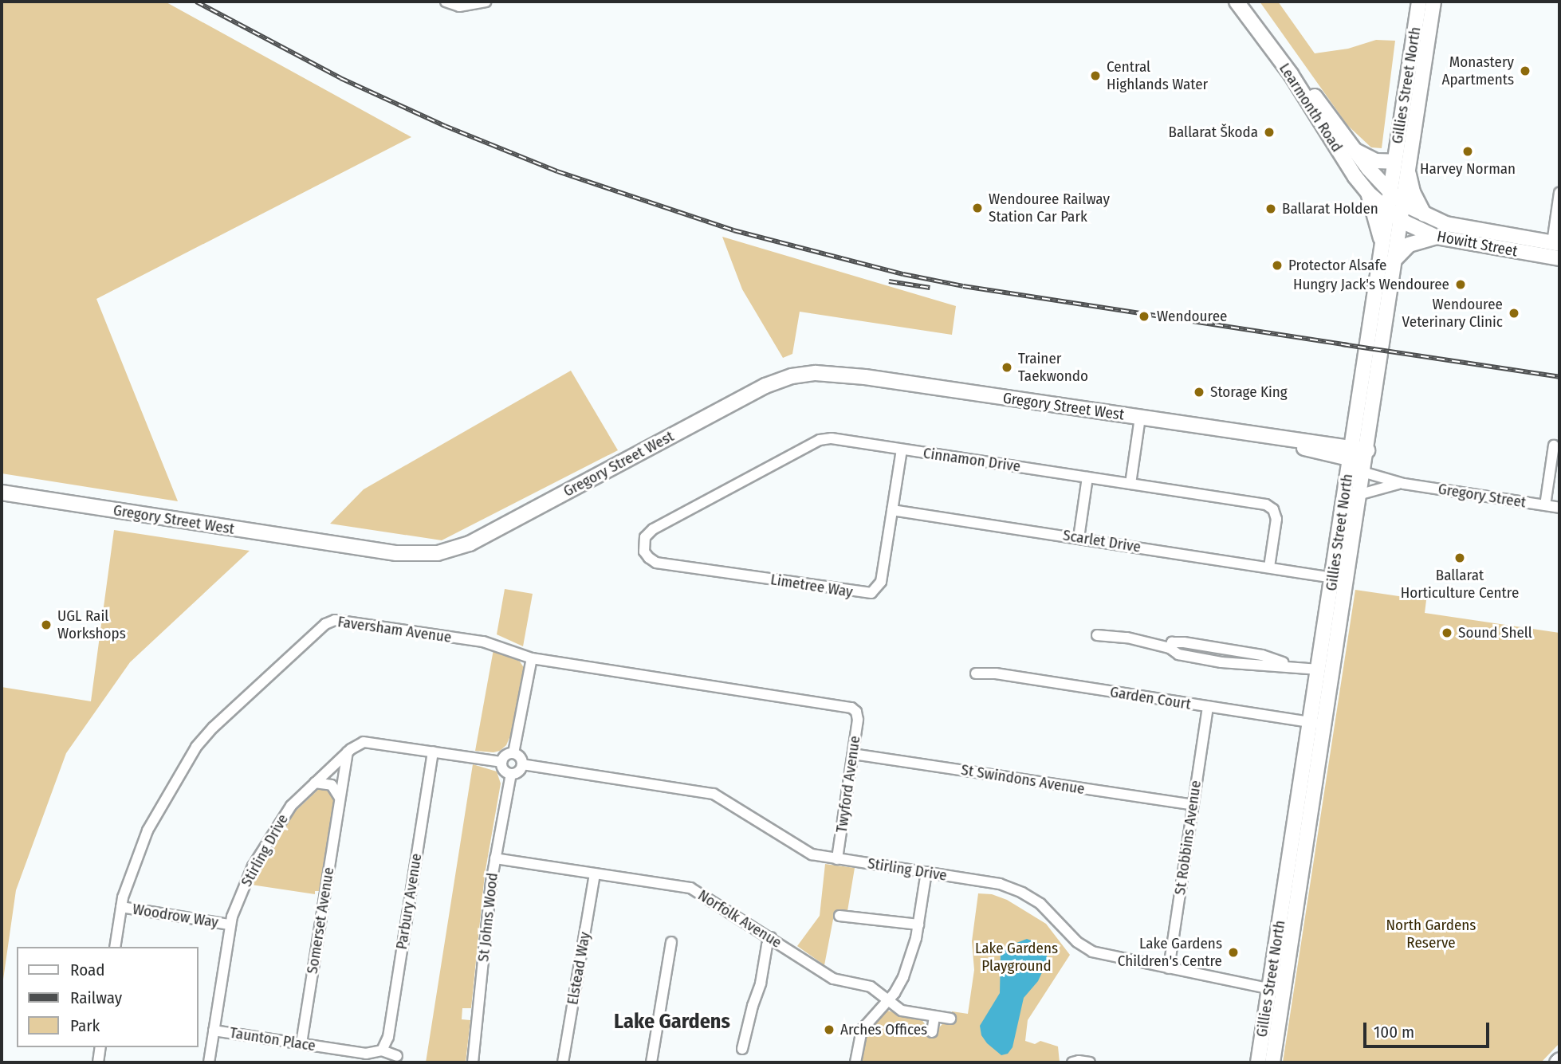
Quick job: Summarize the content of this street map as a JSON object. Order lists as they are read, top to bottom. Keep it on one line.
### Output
{"streets":{"main road":["Gillies Street North","Learmonth Road","Howitt Street","Gregory Street West"],"street":["Cinnamon Drive","Gregory Street","Scarlet Drive","Limetree Way","Faversham Avenue","Garden Court","St Swindons Avenue","Twyford Avenue","St Robbins Avenue","Stirling Drive","Parbury Avenue","Woodrow Way","St Johns Wood","Norfolk Avenue","Somerset Avenue","Elstead Way","Taunton Place"]},"crossings":[["Gillies Street North","Learmonth Road"],["Gillies Street North","Howitt Street"],["Gillies Street North","Gregory Street West"],["Gillies Street North","Gregory Street"],["Gillies Street North","Scarlet Drive"],["Gillies Street North","Garden Court"],["Gillies Street North","Stirling Drive"],["Learmonth Road","Howitt Street"],["Gregory Street West","Gregory Street"],["Cinnamon Drive","Scarlet Drive"],["Cinnamon Drive","Limetree Way"],["Scarlet Drive","Limetree Way"],["Faversham Avenue","Twyford Avenue"],["Faversham Avenue","Woodrow Way"],["Garden Court","St Robbins Avenue"],["St Swindons Avenue","Twyford Avenue"],["St Swindons Avenue","St Robbins Avenue"],["Twyford Avenue","Stirling Drive"],["St Robbins Avenue","Stirling Drive"],["Stirling Drive","Parbury Avenue"],["Stirling Drive","Woodrow Way"],["Stirling Drive","St Johns Wood"],["Stirling Drive","Somerset Avenue"],["Stirling Drive","Taunton Place"],["Parbury Avenue","Taunton Place"],["St Johns Wood","Norfolk Avenue"],["Norfolk Avenue","Elstead Way"],["Somerset Avenue","Taunton Place"]],"districts":["Lake Gardens"],"parks":["North Gardens Reserve","Lake Gardens Playground"],"places":["Monastery Apartments","Central Highlands Water","Ballarat Škoda","Harvey Norman","Wendouree Railway Station Car Park","Ballarat Holden","Protector Alsafe","Hungry Jack's Wendouree","Wendouree Veterinary Clinic","Wendouree","Trainer Taekwondo","Storage King","Ballarat Horticulture Centre","UGL Rail Workshops","Sound Shell","Lake Gardens Children's Centre","Arches Offices"],"legend":["Road","Railway","Park"],"scale_bar":"100 m"}
